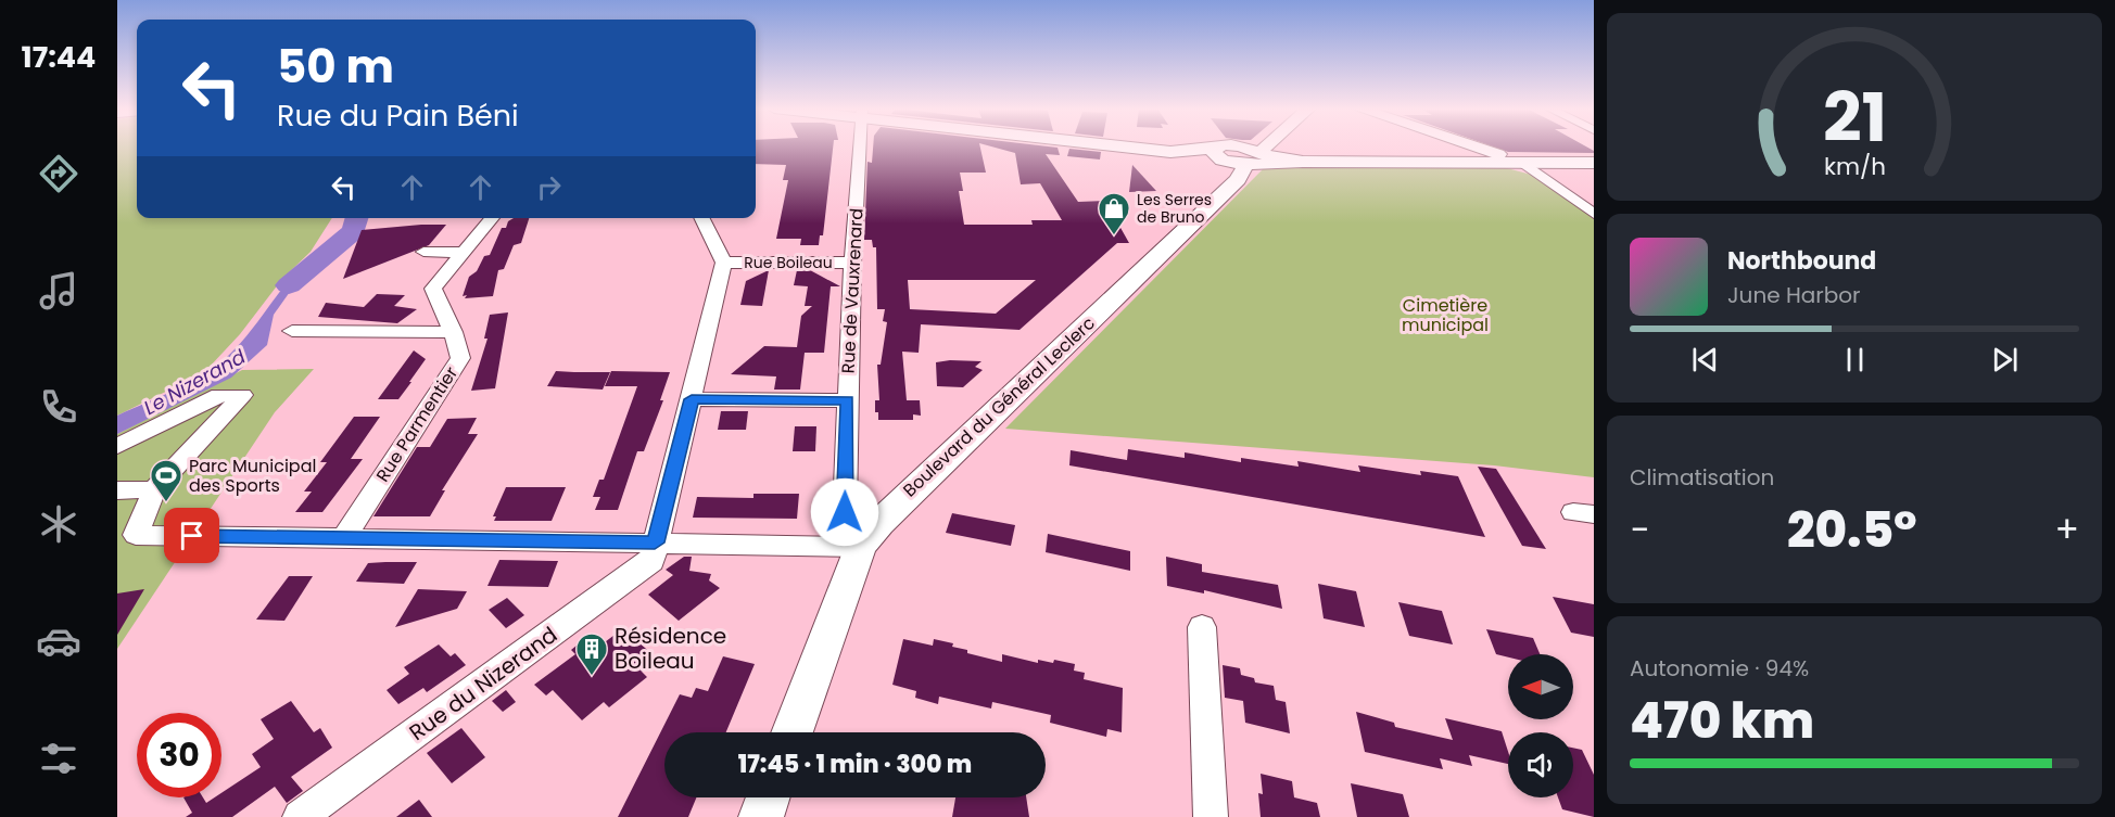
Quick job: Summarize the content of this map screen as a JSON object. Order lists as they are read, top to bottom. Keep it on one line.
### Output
{"streets":{"main road":["Boulevard du Général Leclerc"],"street":["Rue Boileau","Rue de Vauxrenard","Rue Parmentier","Rue du Nizerand"]},"crossings":[["Rue Boileau","Rue de Vauxrenard"],["Rue Boileau","Rue du Nizerand"],["Rue de Vauxrenard","Boulevard du Général Leclerc"]],"water":["Le Nizerand"],"parks":["Cimetière municipal"],"places":{"shop":["Les Serres de Bruno"],"sports":["Parc Municipal des Sports"],"building":["Résidence Boileau"]},"north":"left","page":{"tabs":"17:44","turn":["50 m","Rue du Pain Béni"],"song":["Northbound","June Harbor"],"tile":["Climatisation",["Autonomie · 94%","470 km"]],"heat":["−","20.5°","+"],"limit":"30","trip":"17:45 · 1 min · 300 m","gauge":["21","km/h"]}}
